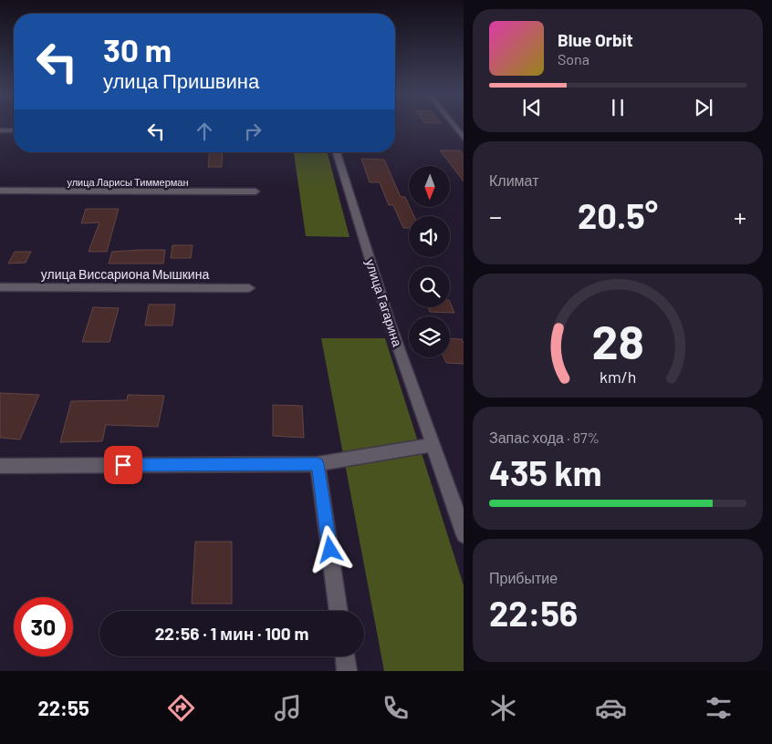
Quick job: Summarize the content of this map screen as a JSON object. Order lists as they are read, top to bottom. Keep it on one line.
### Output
{"streets":{"street":["улица Ларисы Тиммерман","улица Виссариона Мышкина","улица Гагарина"]},"north":"bottom","page":{"turn":["30 m","улица Пришвина"],"song":["Blue Orbit","Sona"],"tile":["Климат",["Запас хода · 87%","435 km"],["Прибытие","22:56"]],"heat":["−","20.5°","+"],"limit":"30","trip":"22:56 · 1 мин · 100 m","tabs":"22:55","gauge":["28","km/h"]}}
